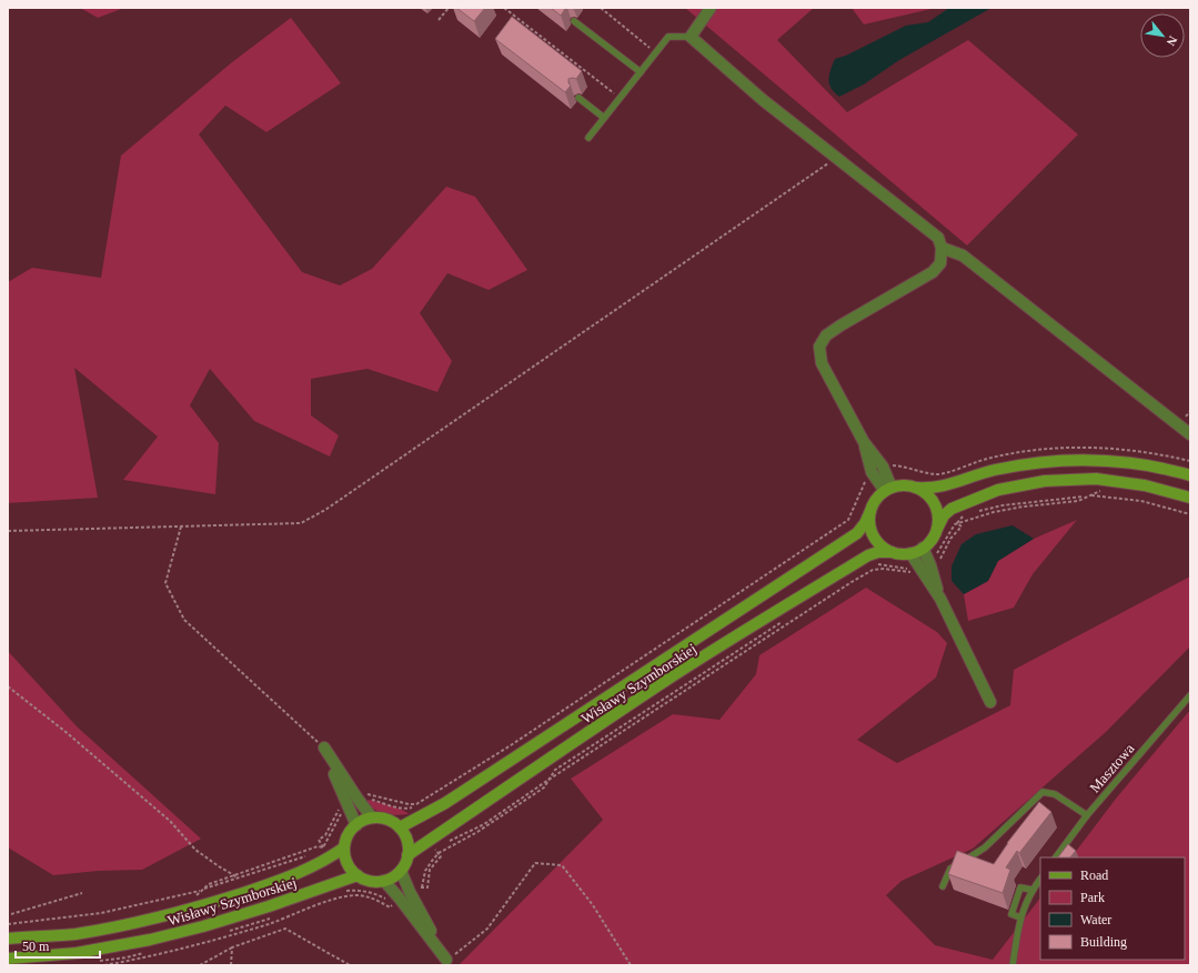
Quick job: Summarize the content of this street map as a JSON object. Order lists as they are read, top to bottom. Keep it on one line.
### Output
{"streets":{"main road":["Wisławy Szymborskiej"],"lane":["Masztowa"]},"legend":["Road","Park","Water","Building"],"scale_bar":"50 m","north":"bottom right"}
